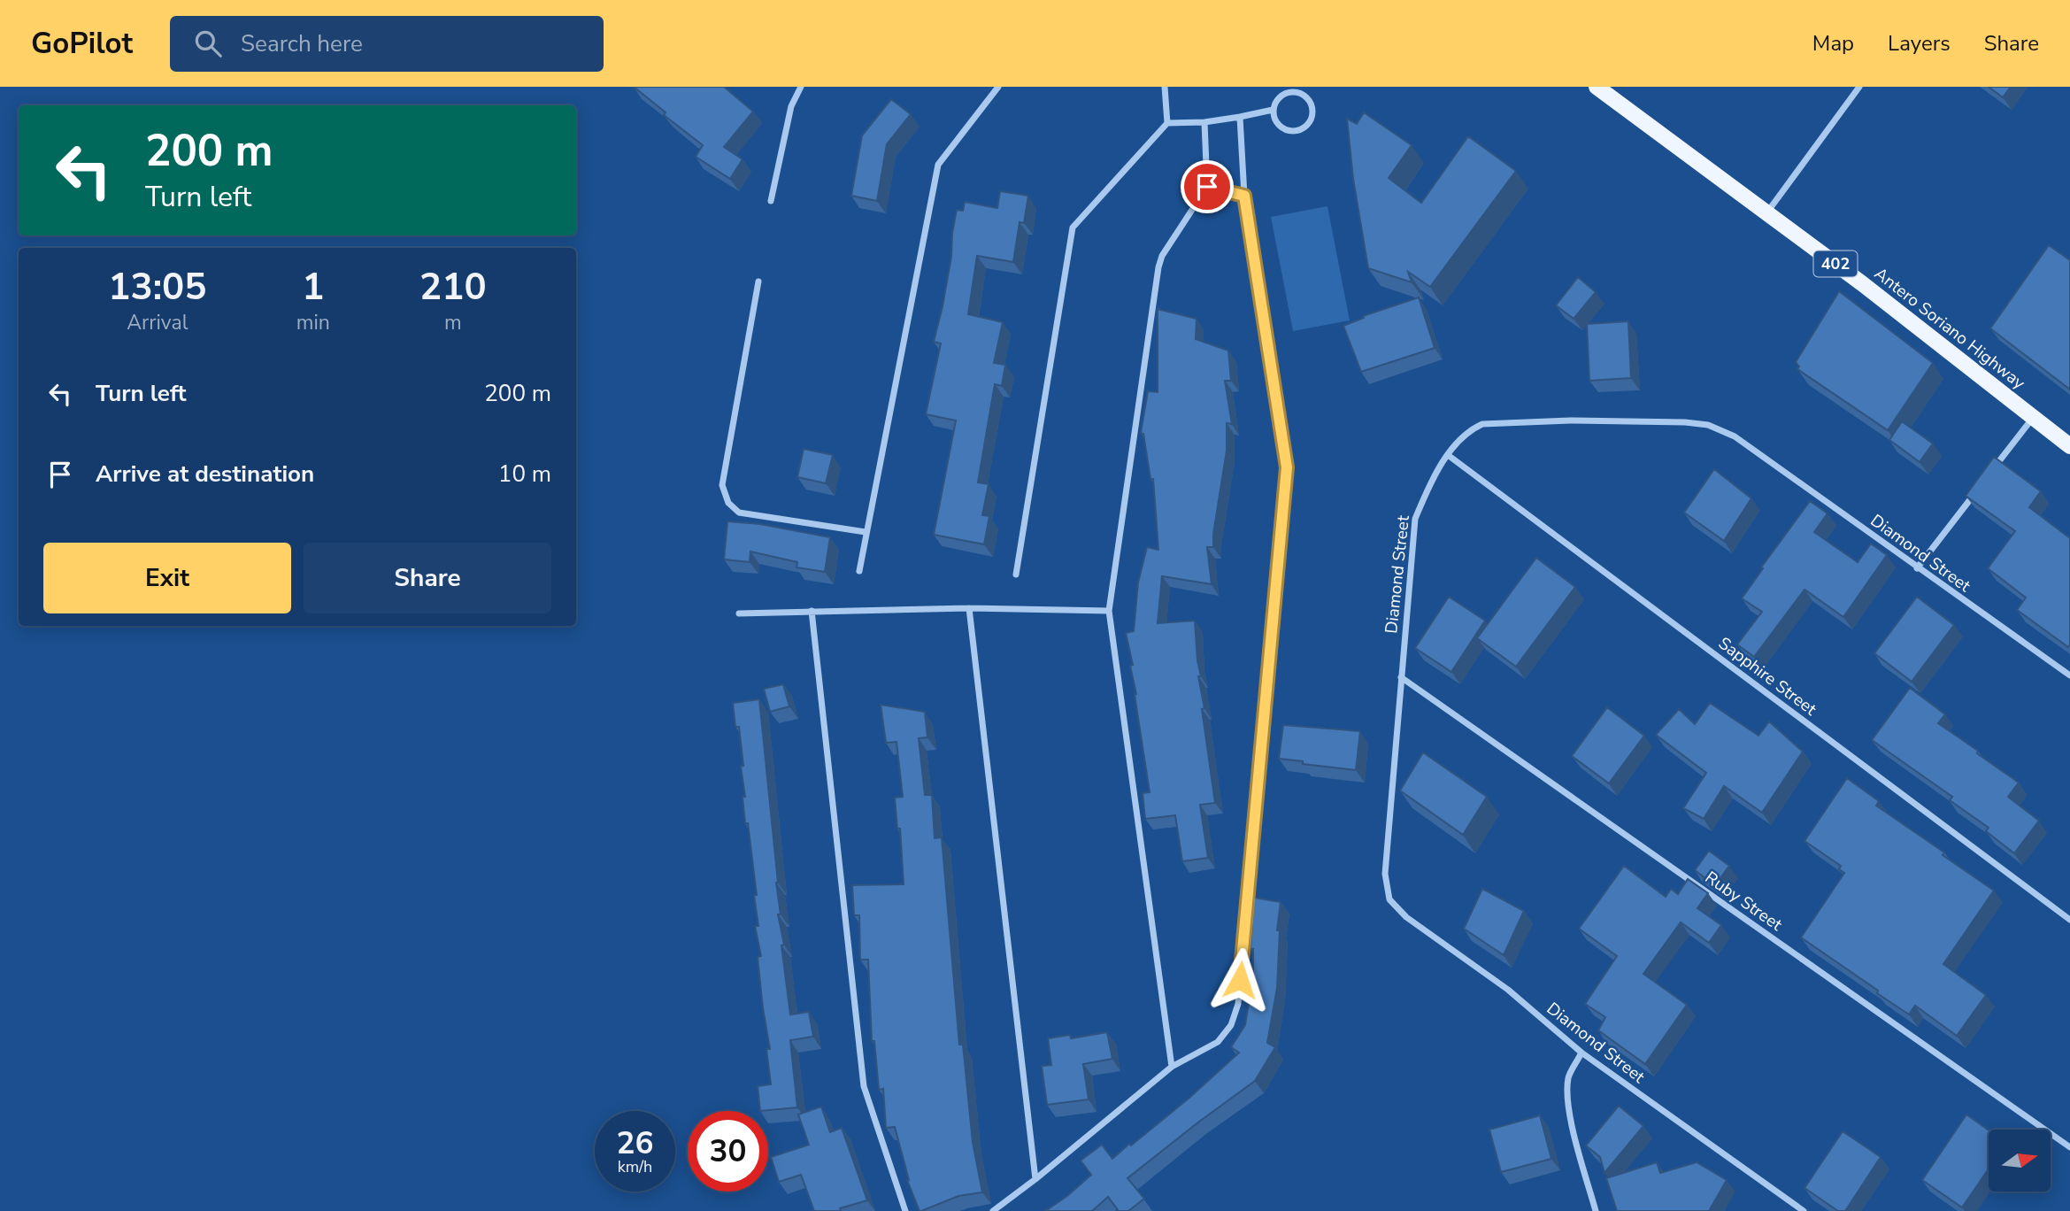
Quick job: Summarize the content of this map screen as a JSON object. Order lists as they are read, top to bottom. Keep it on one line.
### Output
{"streets":{"main road":["402","Antero Soriano Highway"],"street":["Diamond Street","Sapphire Street","Ruby Street"]},"crossings":[["Diamond Street","Sapphire Street"],["Diamond Street","Ruby Street"]],"north":"right","page":{"header":"GoPilot","search":"Search here","nav":["Map","Layers","Share"],"turn":["200 m","Turn left"],"eta":["13:05","Arrival","1","min","210","m"],"list":[{"name":"Turn left","value":"200 m"},{"name":"Arrive at destination","value":"10 m"}],"buttons":["Exit","Share"],"speed":"26 km/h","limit":"30"}}
